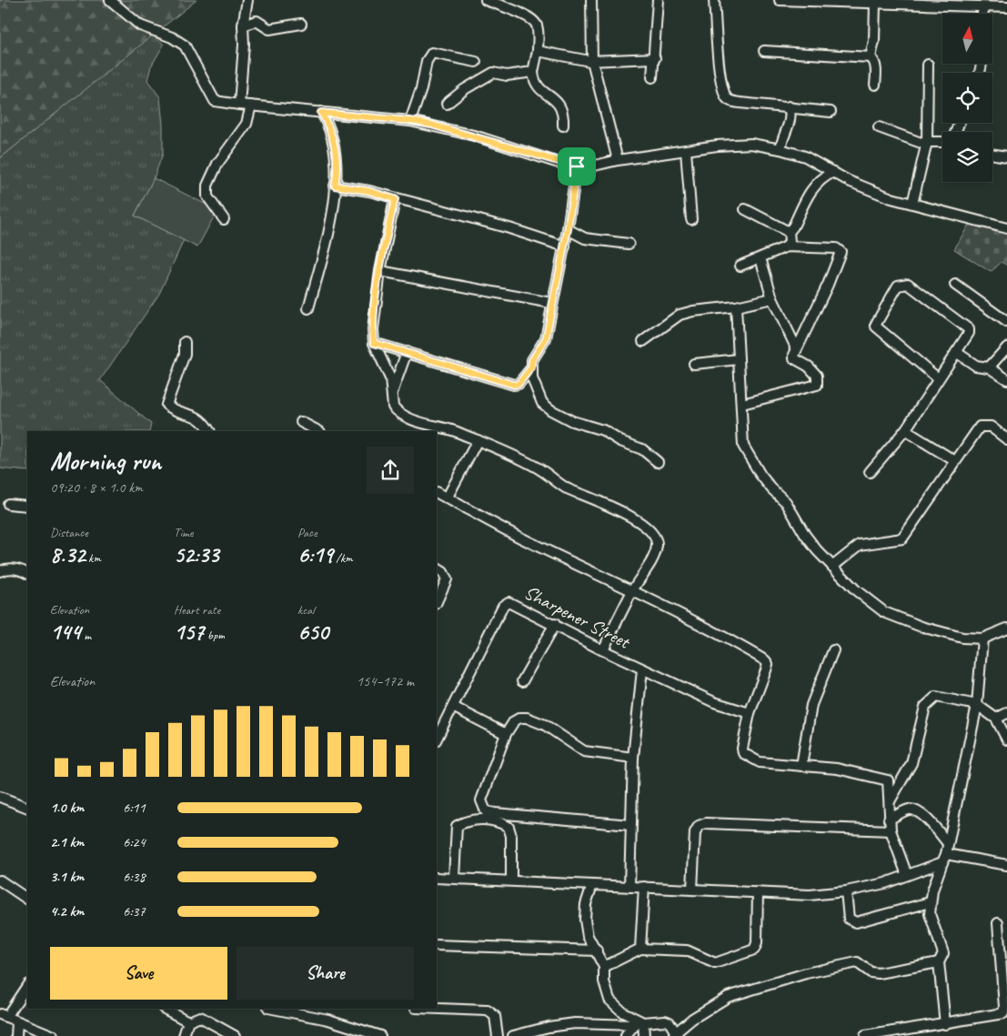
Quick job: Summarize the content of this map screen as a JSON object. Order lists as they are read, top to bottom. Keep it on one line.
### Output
{"streets":{"street":["Sharpener Street"]},"north":"top","page":{"heading":["Morning run","09:20 · 8 × 1.0 km"],"stats":[["Distance","8.32 km"],["Time","52:33"],["Pace","6:19 /km"],["Elevation","144 m"],["Heart rate","157 bpm"],["kcal","650"]],"chart":["Elevation","154–172 m"],"list":[{"name":"1.0 km","note":"6:11"},{"name":"2.1 km","note":"6:24"},{"name":"3.1 km","note":"6:38"},{"name":"4.2 km","note":"6:37"}],"buttons":["Save","Share"]}}
